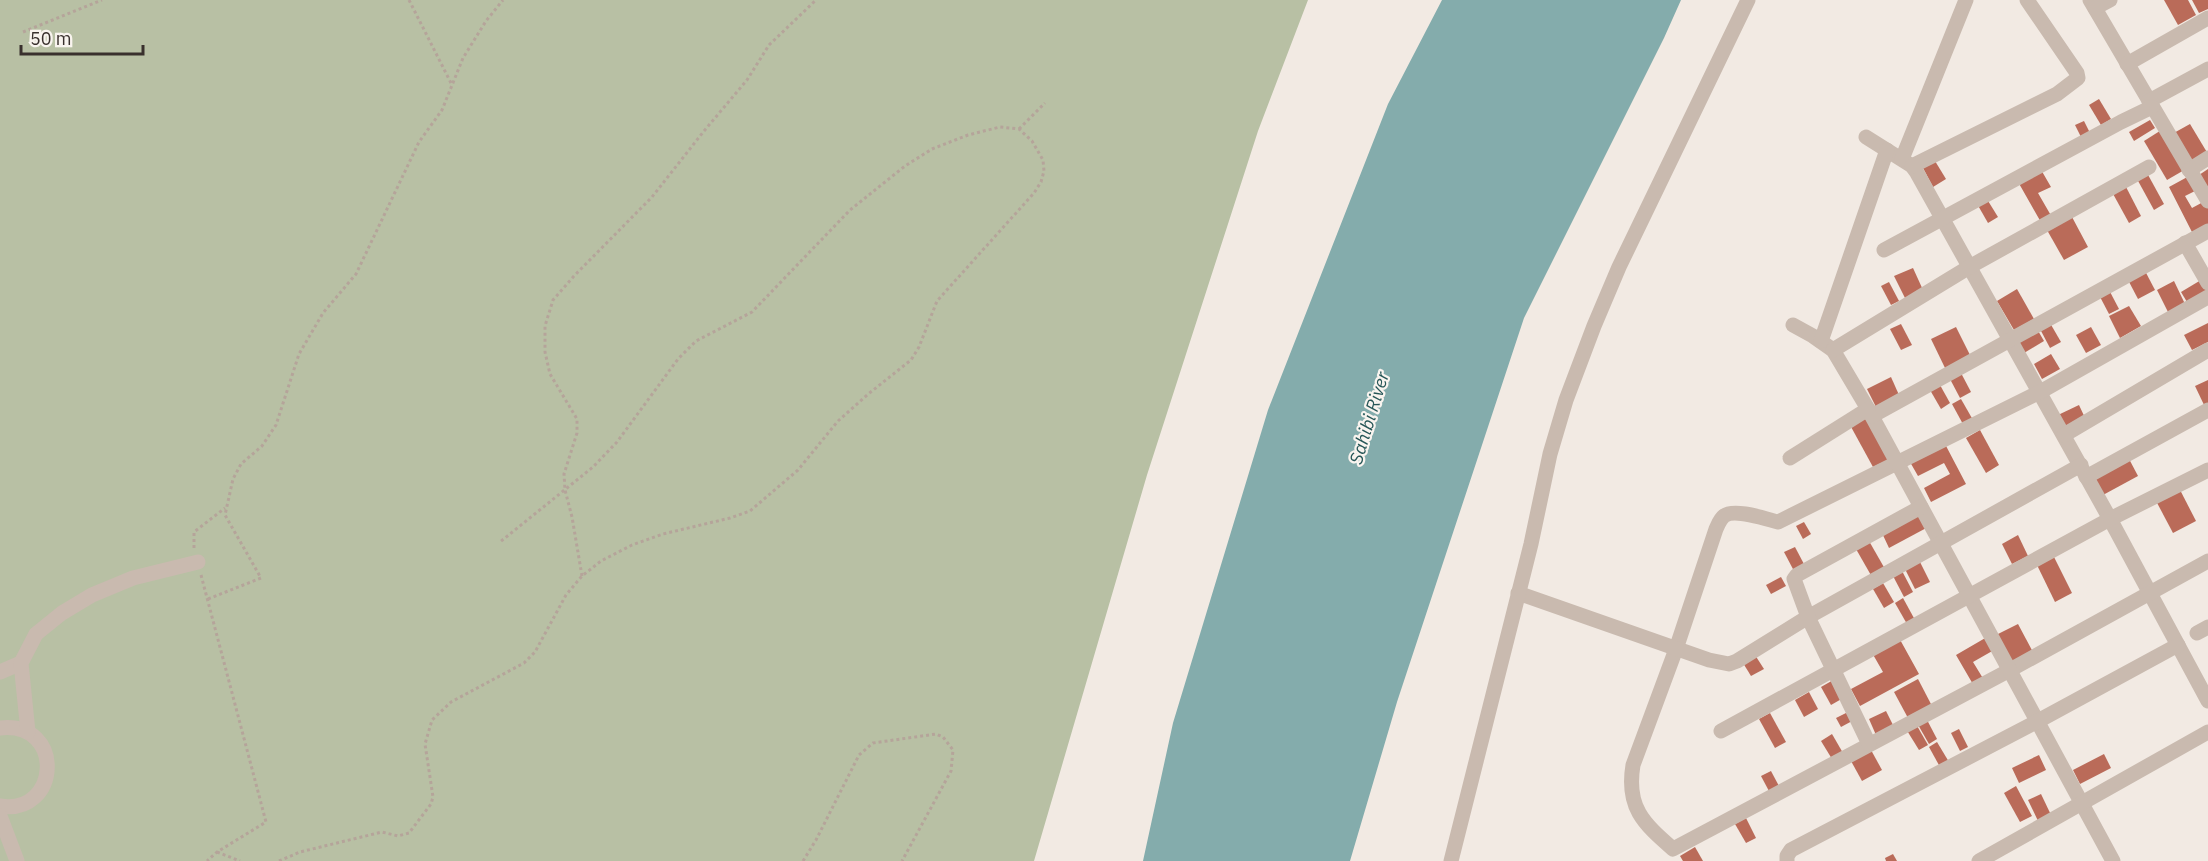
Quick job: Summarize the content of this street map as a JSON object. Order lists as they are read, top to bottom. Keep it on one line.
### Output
{"water":["Sahibi River"],"scale_bar":"50 m"}
